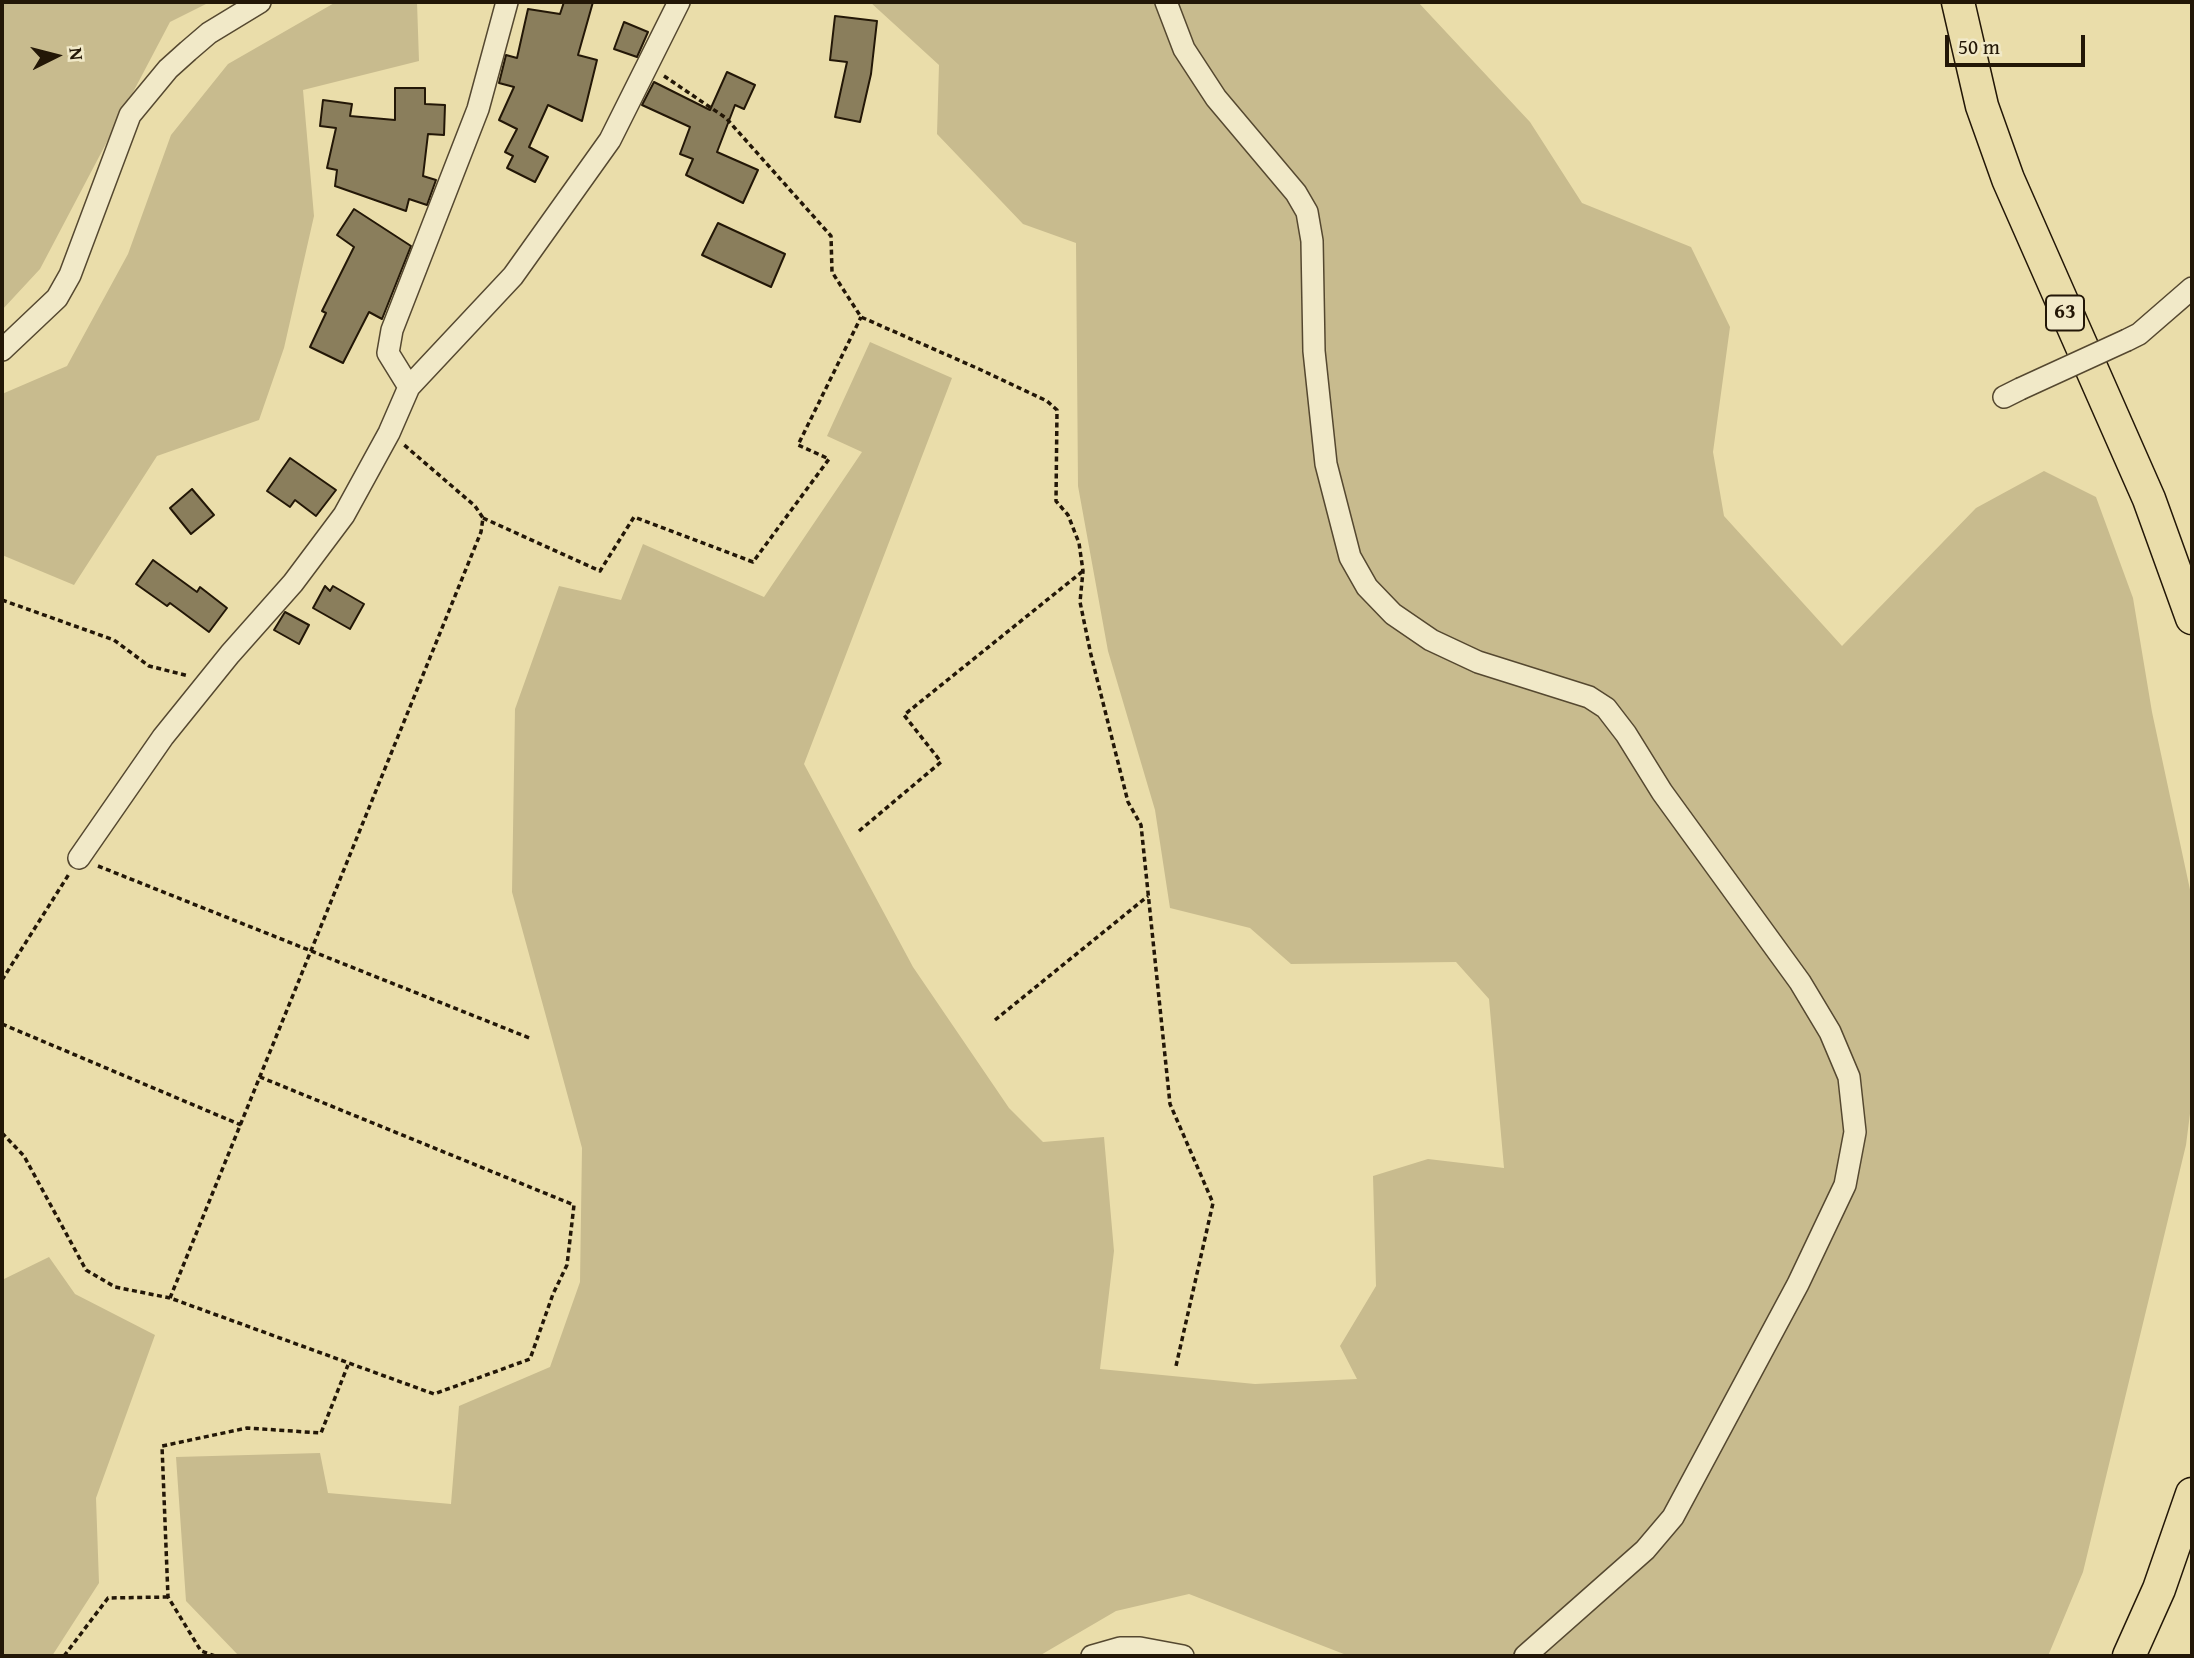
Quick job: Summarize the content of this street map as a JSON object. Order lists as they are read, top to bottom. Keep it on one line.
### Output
{"streets":{"highway":["63"]},"scale_bar":"50 m","north":"right"}
